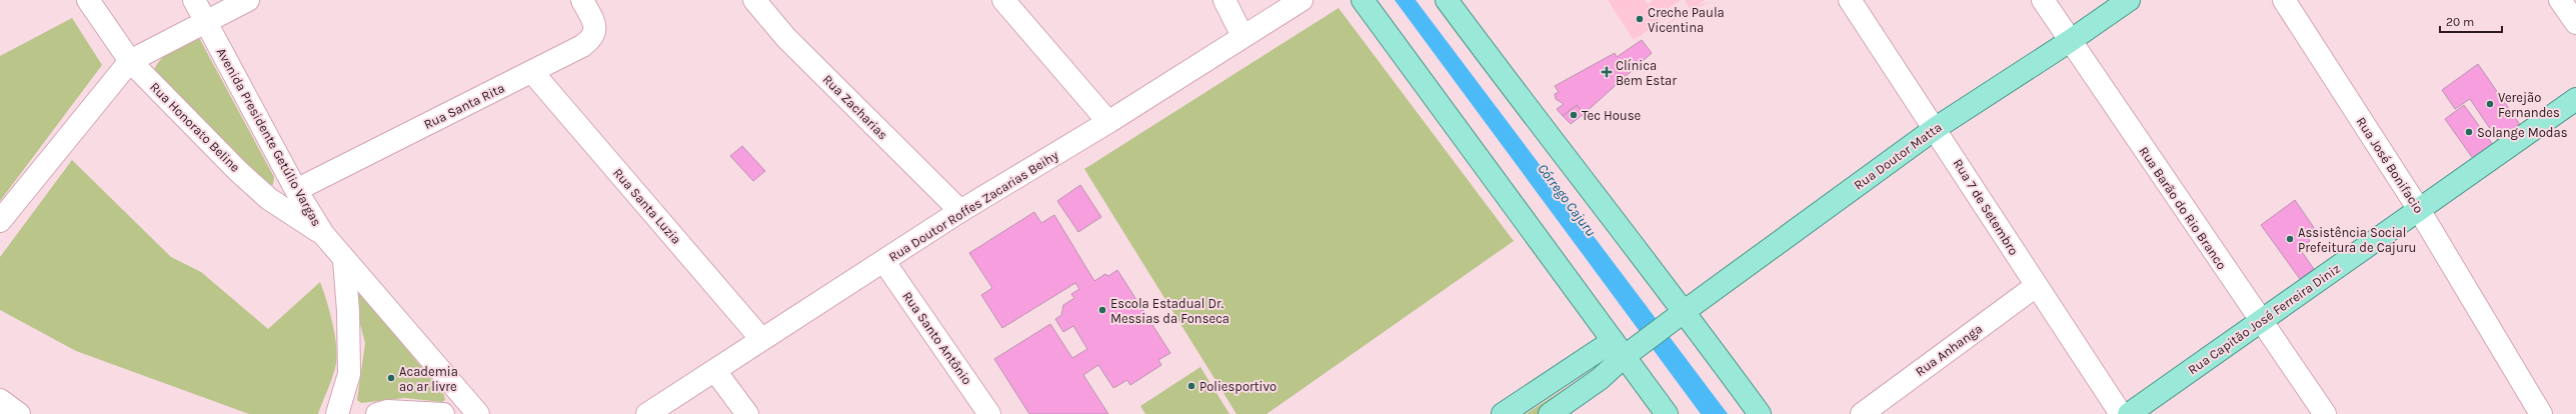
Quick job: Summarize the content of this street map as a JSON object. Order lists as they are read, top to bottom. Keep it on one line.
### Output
{"streets":{"main road":["Rua Doutor Matta","Rua Capitão José Ferreira Diniz"],"street":["Rua Santa Rita","Rua Zacharias","Rua Honorato Beline","Avenida Presidente Getúlio Vargas","Rua José Bonifacio","Rua Santa Luzia","Rua Doutor Roffes Zacarias Beihy","Rua 7 de Setembro","Rua Barão do Rio Branco","Rua Santo Antônio","Rua Anhanga"]},"crossings":[["Rua Santa Rita","Avenida Presidente Getúlio Vargas"],["Rua Santa Rita","Rua Santa Luzia"],["Rua Zacharias","Rua Doutor Roffes Zacarias Beihy"],["Rua Honorato Beline","Avenida Presidente Getúlio Vargas"],["Rua Doutor Matta","Rua 7 de Setembro"],["Rua Doutor Matta","Rua Barão do Rio Branco"],["Rua José Bonifacio","Rua Capitão José Ferreira Diniz"],["Rua Santa Luzia","Rua Doutor Roffes Zacarias Beihy"],["Rua Doutor Roffes Zacarias Beihy","Rua Santo Antônio"],["Rua 7 de Setembro","Rua Anhanga"],["Rua Barão do Rio Branco","Rua Capitão José Ferreira Diniz"]],"water":["Córrego Cajuru"],"places":{"other":["Creche Paula Vicentina","Verejão Fernandes","Tec House","Solange Modas","Assistência Social Prefeitura de Cajuru","Escola Estadual Dr. Messias da Fonseca","Academia ao ar livre","Poliesportivo"],"health":["Clínica Bem Estar"]},"scale_bar":"20 m"}
